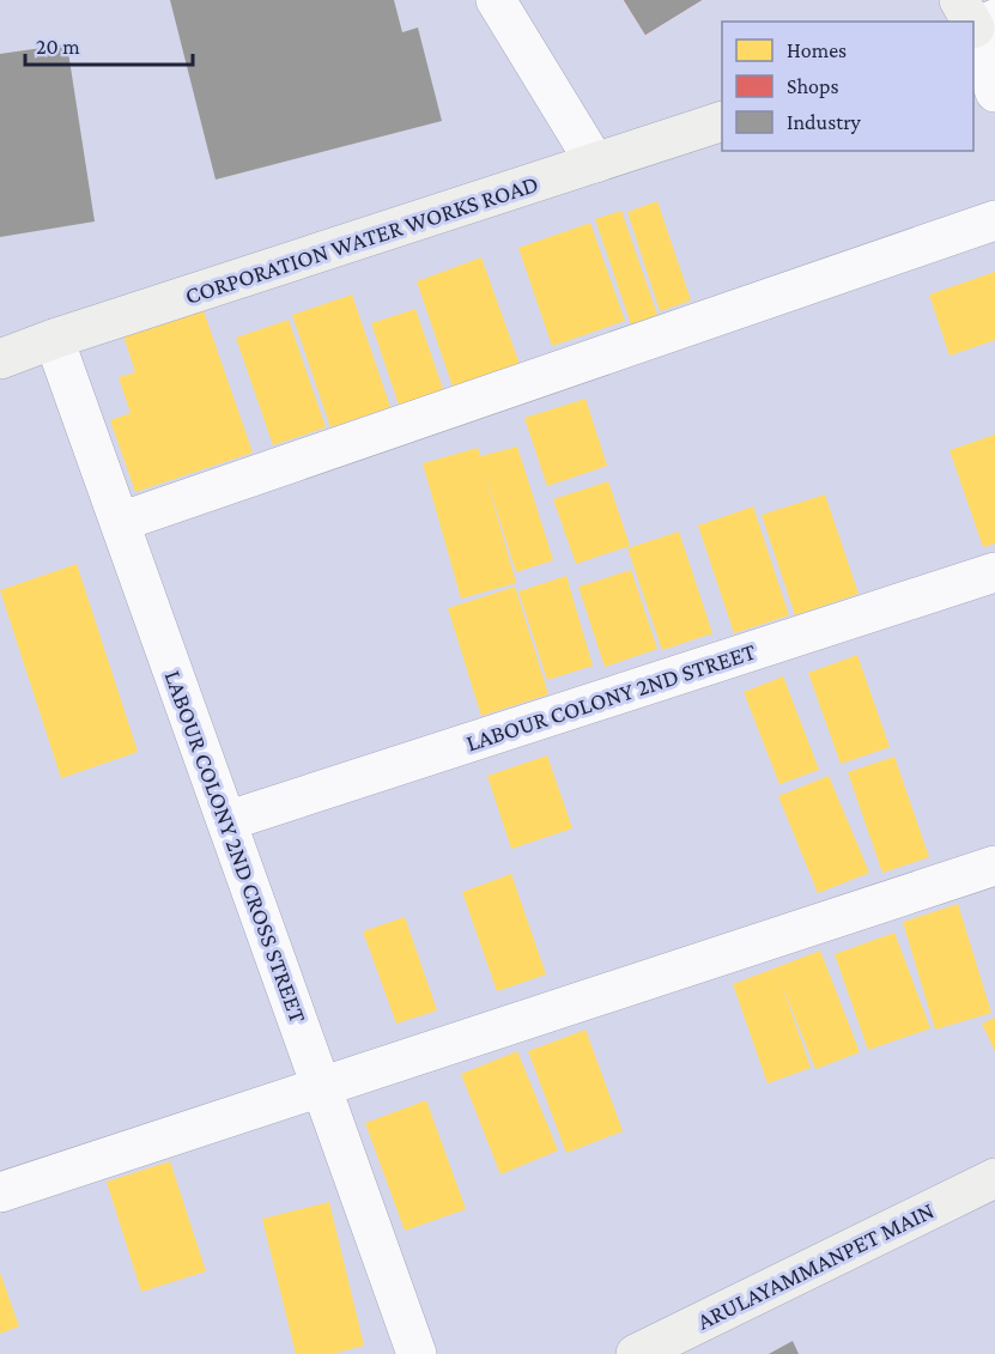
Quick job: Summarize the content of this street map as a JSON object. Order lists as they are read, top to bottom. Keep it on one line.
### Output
{"streets":{"street":["CORPORATION WATER WORKS ROAD","LABOUR COLONY 2ND STREET","LABOUR COLONY 2ND CROSS STREET","ARULAYAMMANPET MAIN"]},"crossings":[["CORPORATION WATER WORKS ROAD","LABOUR COLONY 2ND CROSS STREET"],["LABOUR COLONY 2ND STREET","LABOUR COLONY 2ND CROSS STREET"]],"legend":["Homes","Shops","Industry"],"scale_bar":"20 m"}
